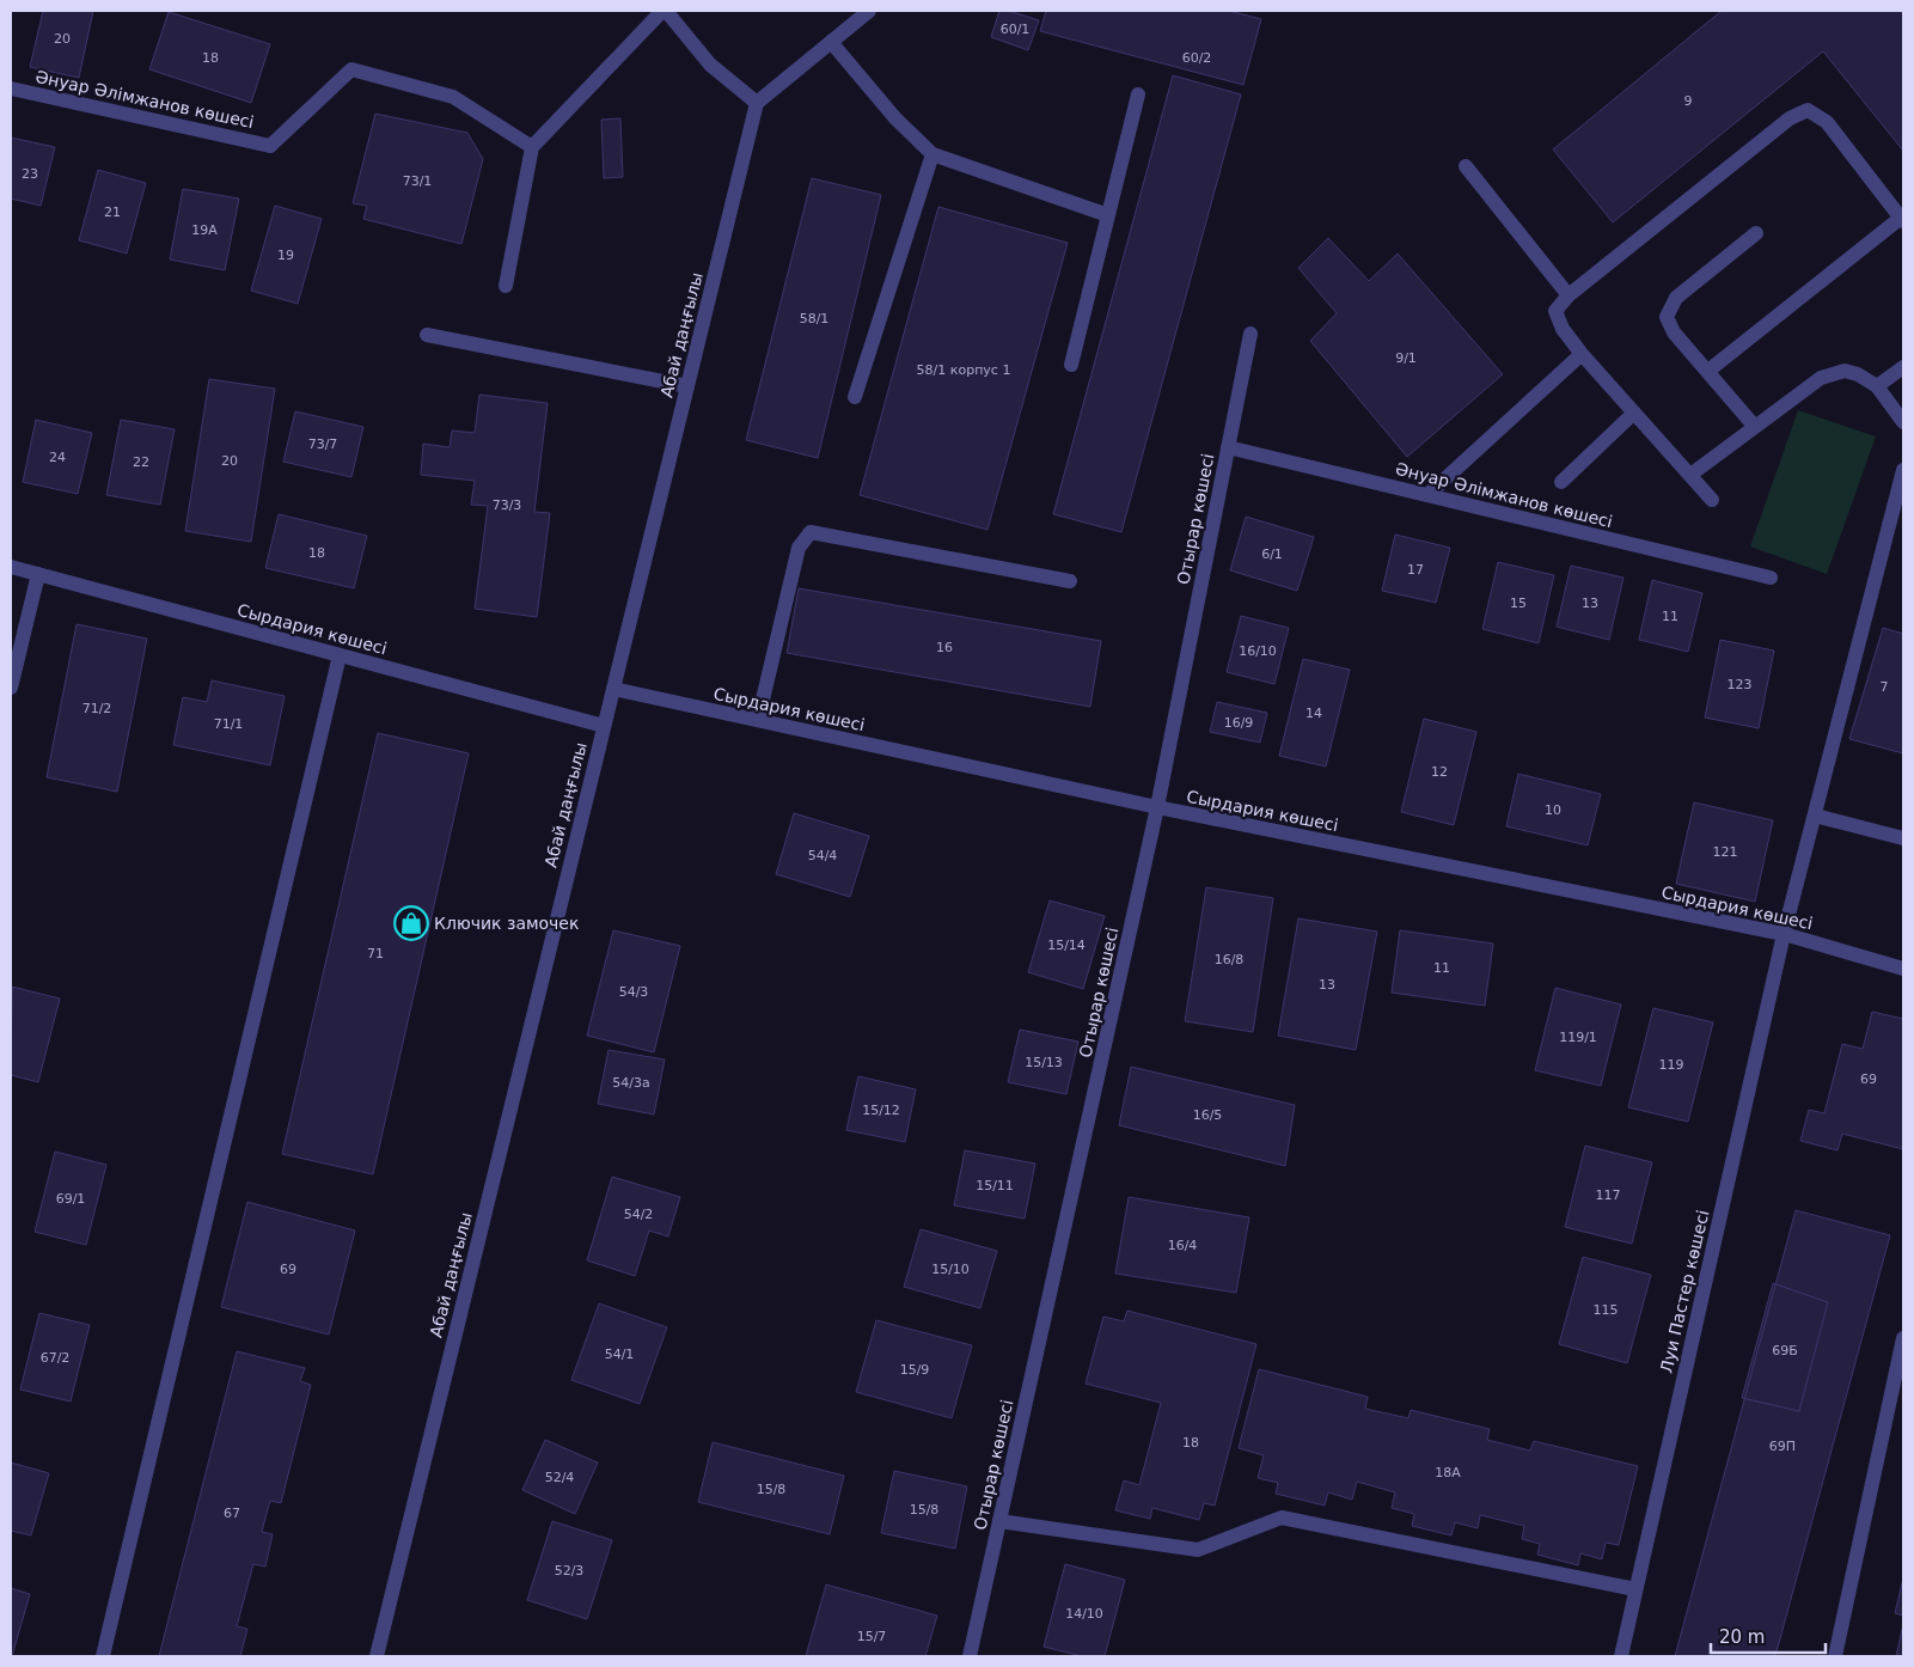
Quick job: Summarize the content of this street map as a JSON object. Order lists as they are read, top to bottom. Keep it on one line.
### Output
{"streets":{"street":["Әнуар Әлімжанов көшесі","Абай даңғылы","Отырар көшесі","Сырдария көшесі","Луи Пастер көшесі"]},"crossings":[["Әнуар Әлімжанов көшесі","Отырар көшесі"],["Абай даңғылы","Сырдария көшесі"],["Отырар көшесі","Сырдария көшесі"],["Сырдария көшесі","Луи Пастер көшесі"]],"places":{"shop":["Ключик замочек"]},"house_numbers":["60/1","20","18","60/2","9","23","73/1","21","19А","19","58/1","9/1","58/1 корпус 1","73/7","24","20","22","73/3","18","6/1","17","15","13","11","16","16/10","123","7","71/2","14","16/9","71/1","12","10","121","54/4","15/14","71","16/8","11","13","54/3","119/1","15/13","119","69","54/3а","15/12","16/5","15/11","117","69/1","54/2","16/4","69","15/10","115","69Б","54/1","67/2","15/9","18","69П","18А","52/4","15/8","15/8","67","52/3","14/10","15/7"],"scale_bar":"20 m"}
